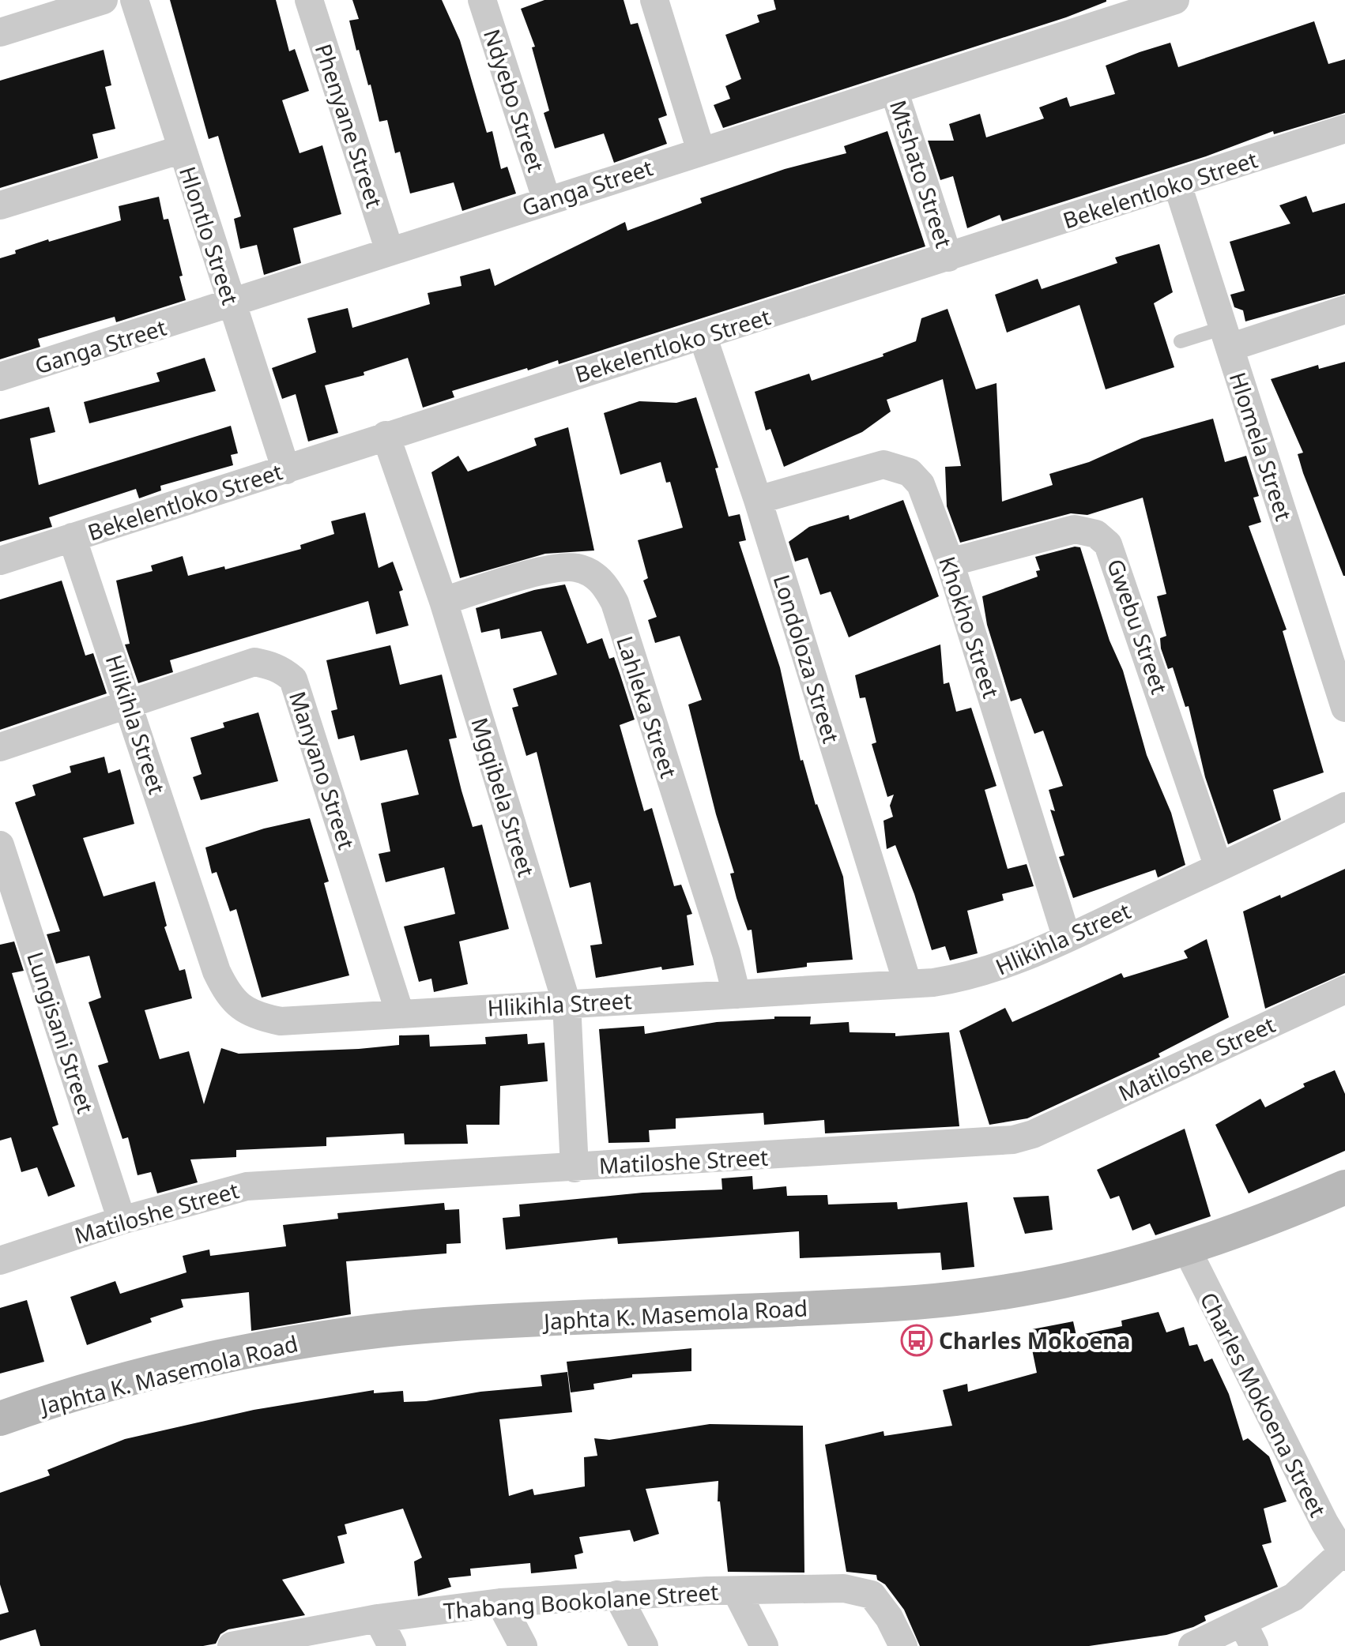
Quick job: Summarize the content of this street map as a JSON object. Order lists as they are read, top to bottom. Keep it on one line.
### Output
{"streets":{"main road":["Japhta K. Masemola Road"],"street":["Ndyebo Street","Phenyane Street","Mtshato Street","Ganga Street","Bekelentloko Street","Hlontlo Street","Hlomela Street","Gwebu Street","Khokho Street","Londoloza Street","Lahleka Street","Hlikihla Street","Manyano Street","Mgqibela Street","Lungisani Street","Matiloshe Street","Charles Mokoena Street","Thabang Bookolane Street"]},"crossings":[["Ndyebo Street","Ganga Street"],["Phenyane Street","Ganga Street"],["Mtshato Street","Ganga Street"],["Mtshato Street","Bekelentloko Street"],["Ganga Street","Hlontlo Street"],["Bekelentloko Street","Hlontlo Street"],["Bekelentloko Street","Hlomela Street"],["Bekelentloko Street","Londoloza Street"],["Bekelentloko Street","Hlikihla Street"],["Bekelentloko Street","Mgqibela Street"],["Gwebu Street","Khokho Street"],["Gwebu Street","Hlikihla Street"],["Khokho Street","Londoloza Street"],["Khokho Street","Hlikihla Street"],["Londoloza Street","Hlikihla Street"],["Lahleka Street","Hlikihla Street"],["Lahleka Street","Mgqibela Street"],["Hlikihla Street","Manyano Street"],["Hlikihla Street","Mgqibela Street"],["Mgqibela Street","Matiloshe Street"],["Lungisani Street","Matiloshe Street"],["Japhta K. Masemola Road","Charles Mokoena Street"]],"places":{"bus stop":["Charles Mokoena"]}}
